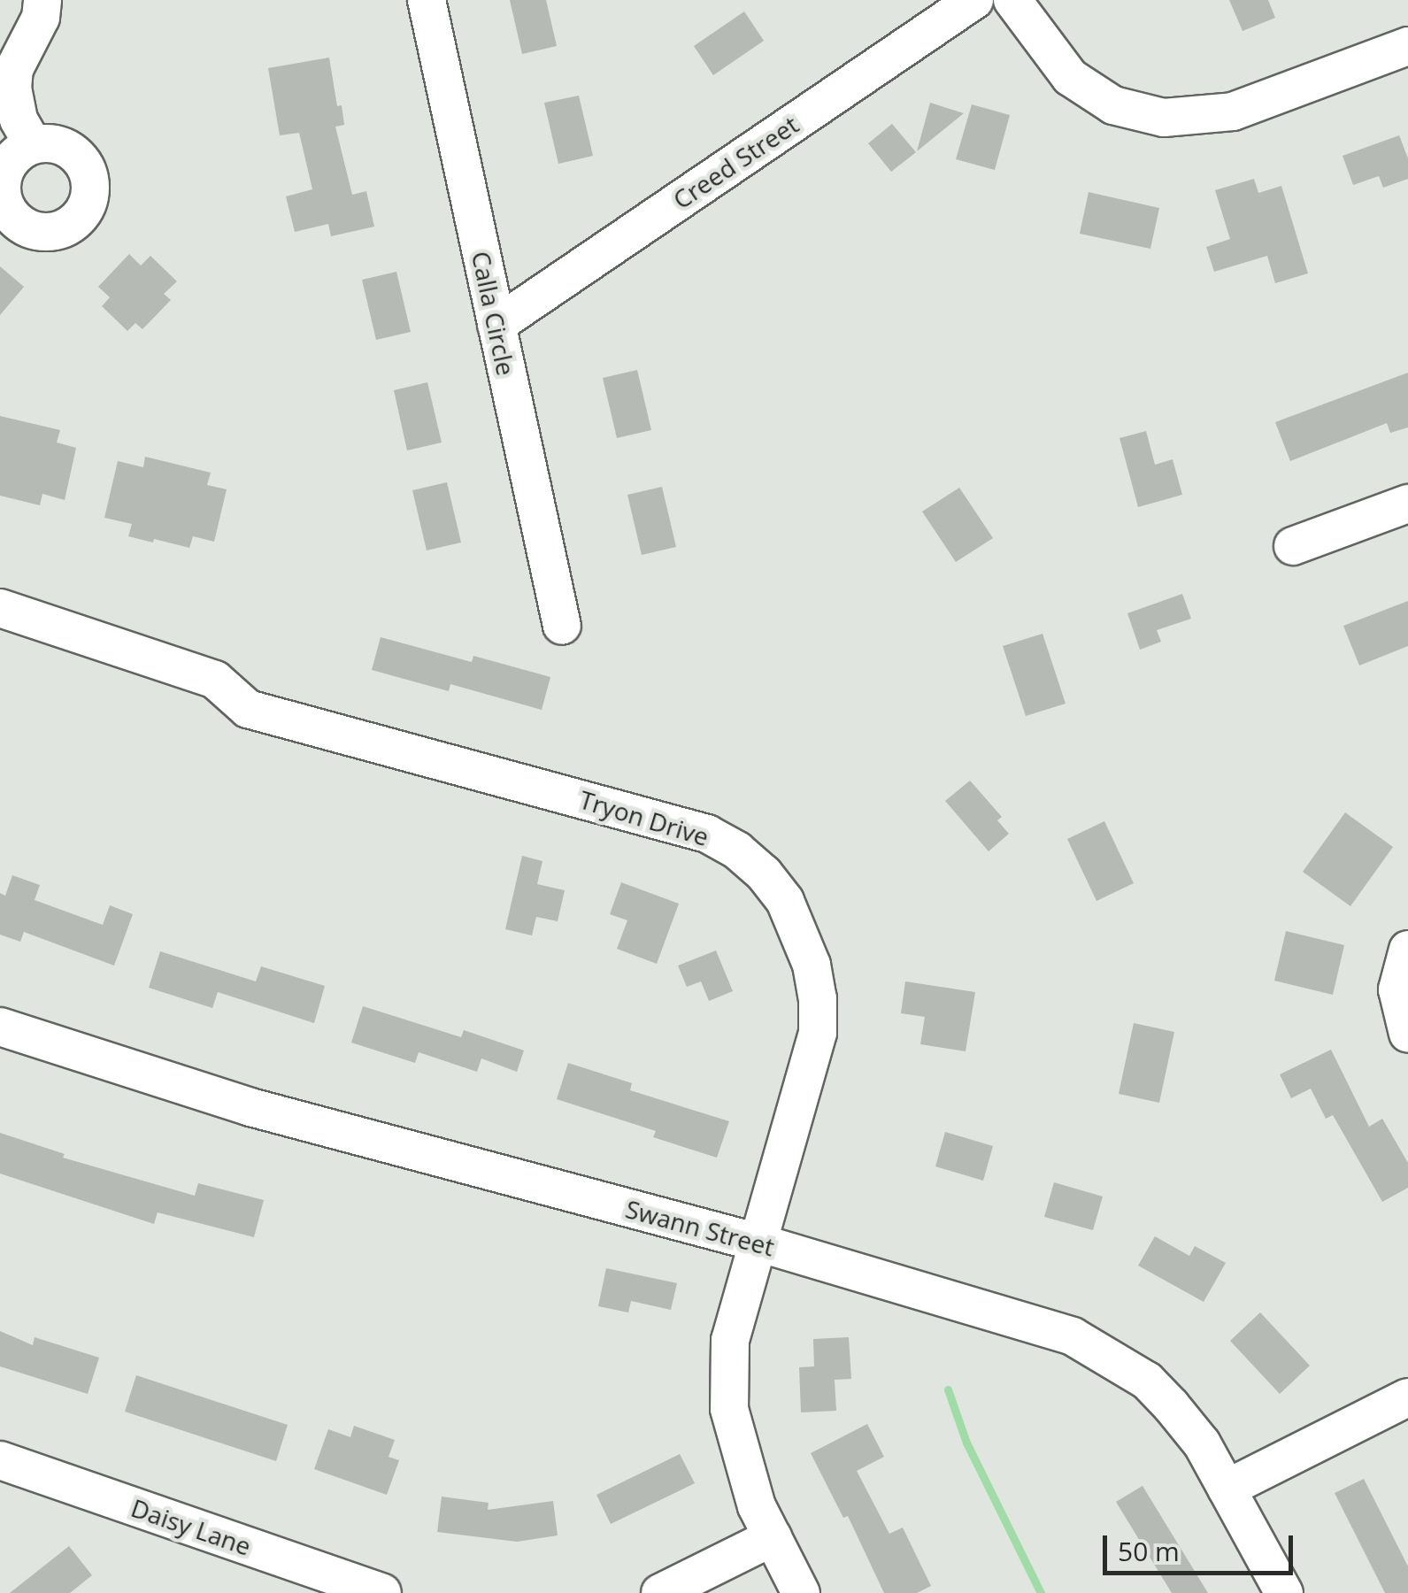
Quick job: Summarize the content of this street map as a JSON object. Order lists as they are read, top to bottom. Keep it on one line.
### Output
{"streets":{"street":["Creed Street","Calla Circle","Tryon Drive","Swann Street","Daisy Lane"]},"crossings":[["Creed Street","Calla Circle"],["Tryon Drive","Swann Street"]],"scale_bar":"50 m"}
